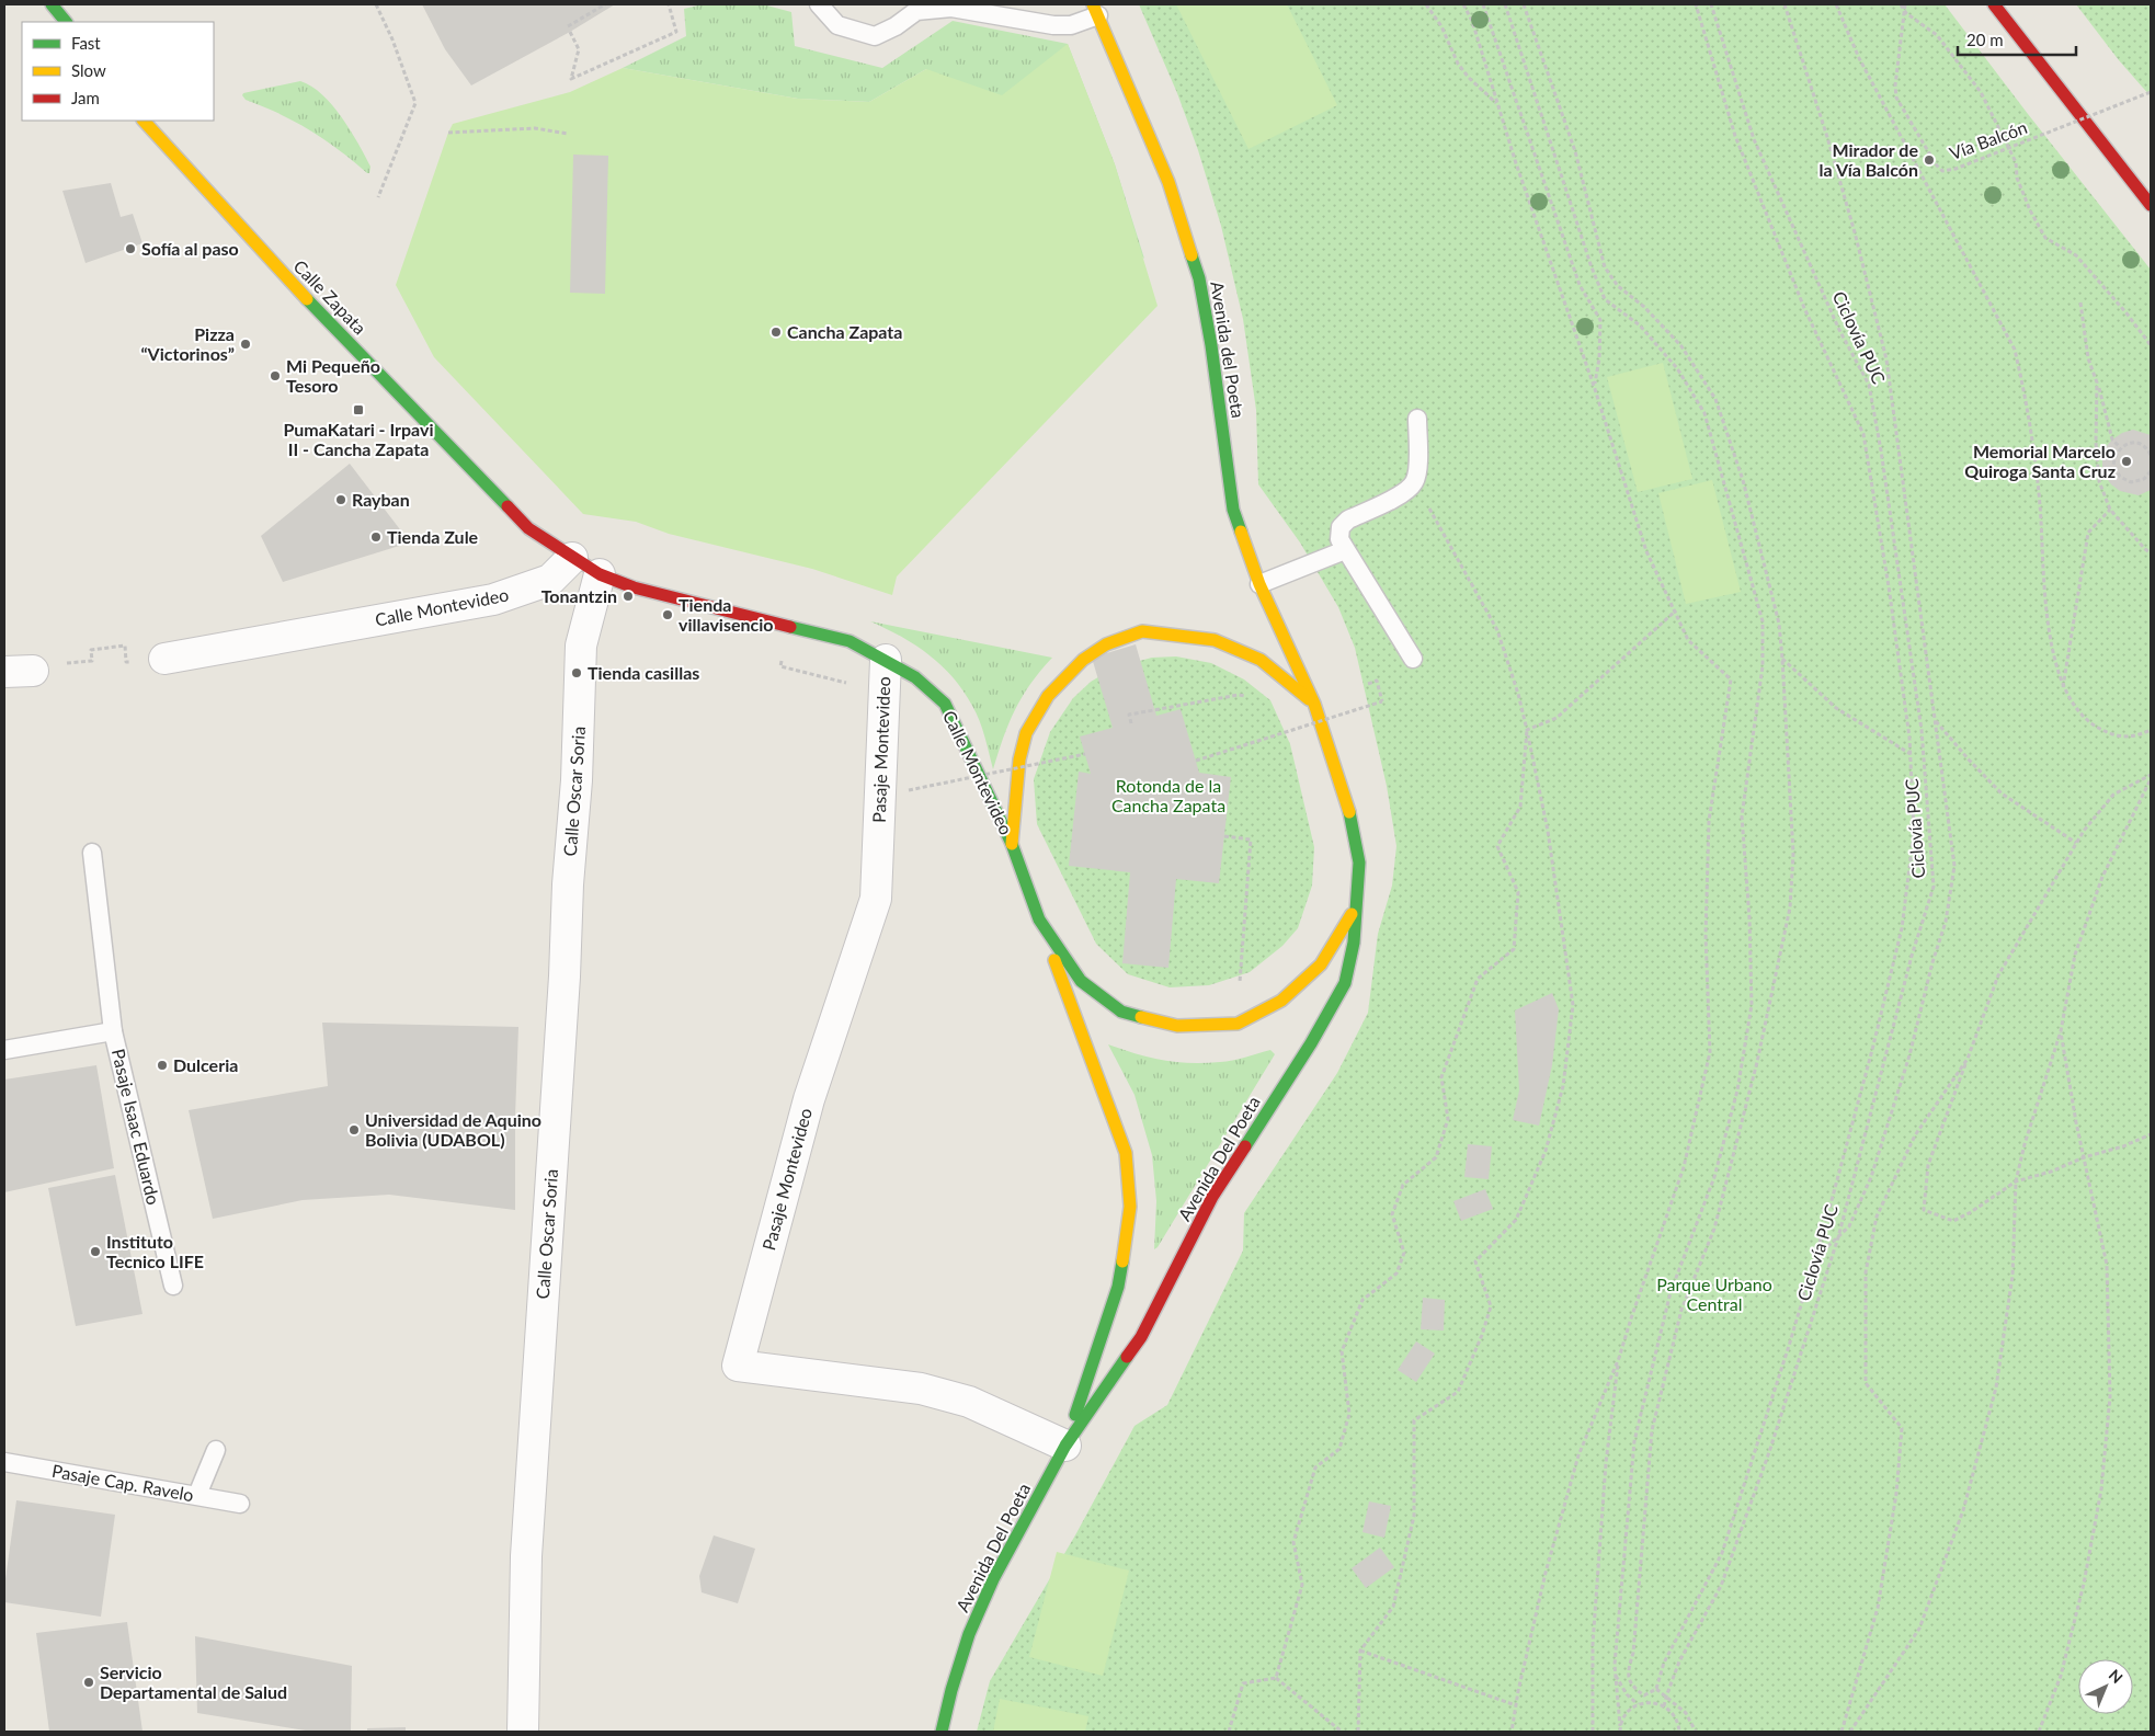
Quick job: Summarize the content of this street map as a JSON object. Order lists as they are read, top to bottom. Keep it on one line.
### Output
{"streets":{"main road":["Calle Zapata","Avenida del Poeta","Calle Montevideo","Avenida Del Poeta"],"street":["Pasaje Montevideo","Calle Oscar Soria"],"lane":["Pasaje Isaac Eduardo","Pasaje Cap. Ravelo"],"path":["Vía Balcón","Ciclovía PUC"]},"crossings":[["Calle Zapata","Calle Montevideo"],["Avenida del Poeta","Avenida Del Poeta"],["Calle Montevideo","Pasaje Montevideo"],["Calle Montevideo","Calle Oscar Soria"],["Calle Montevideo","Avenida Del Poeta"],["Pasaje Montevideo","Avenida Del Poeta"]],"parks":["Rotonda de la Cancha Zapata","Parque Urbano Central"],"places":{"other":["Mirador de la Vía Balcón","Sofía al paso","Cancha Zapata","Pizza “Victorinos”","Mi Pequeño Tesoro","Memorial Marcelo Quiroga Santa Cruz","Rayban","Tienda Zule","Tonantzin","Tienda villavisencio","Tienda casillas","Dulceria","Universidad de Aquino Bolivia (UDABOL)","Instituto Tecnico LIFE","Servicio Departamental de Salud"],"transit":["PumaKatari - Irpavi II - Cancha Zapata"]},"legend":["Fast","Slow","Jam"],"scale_bar":"20 m","north":"top right"}
